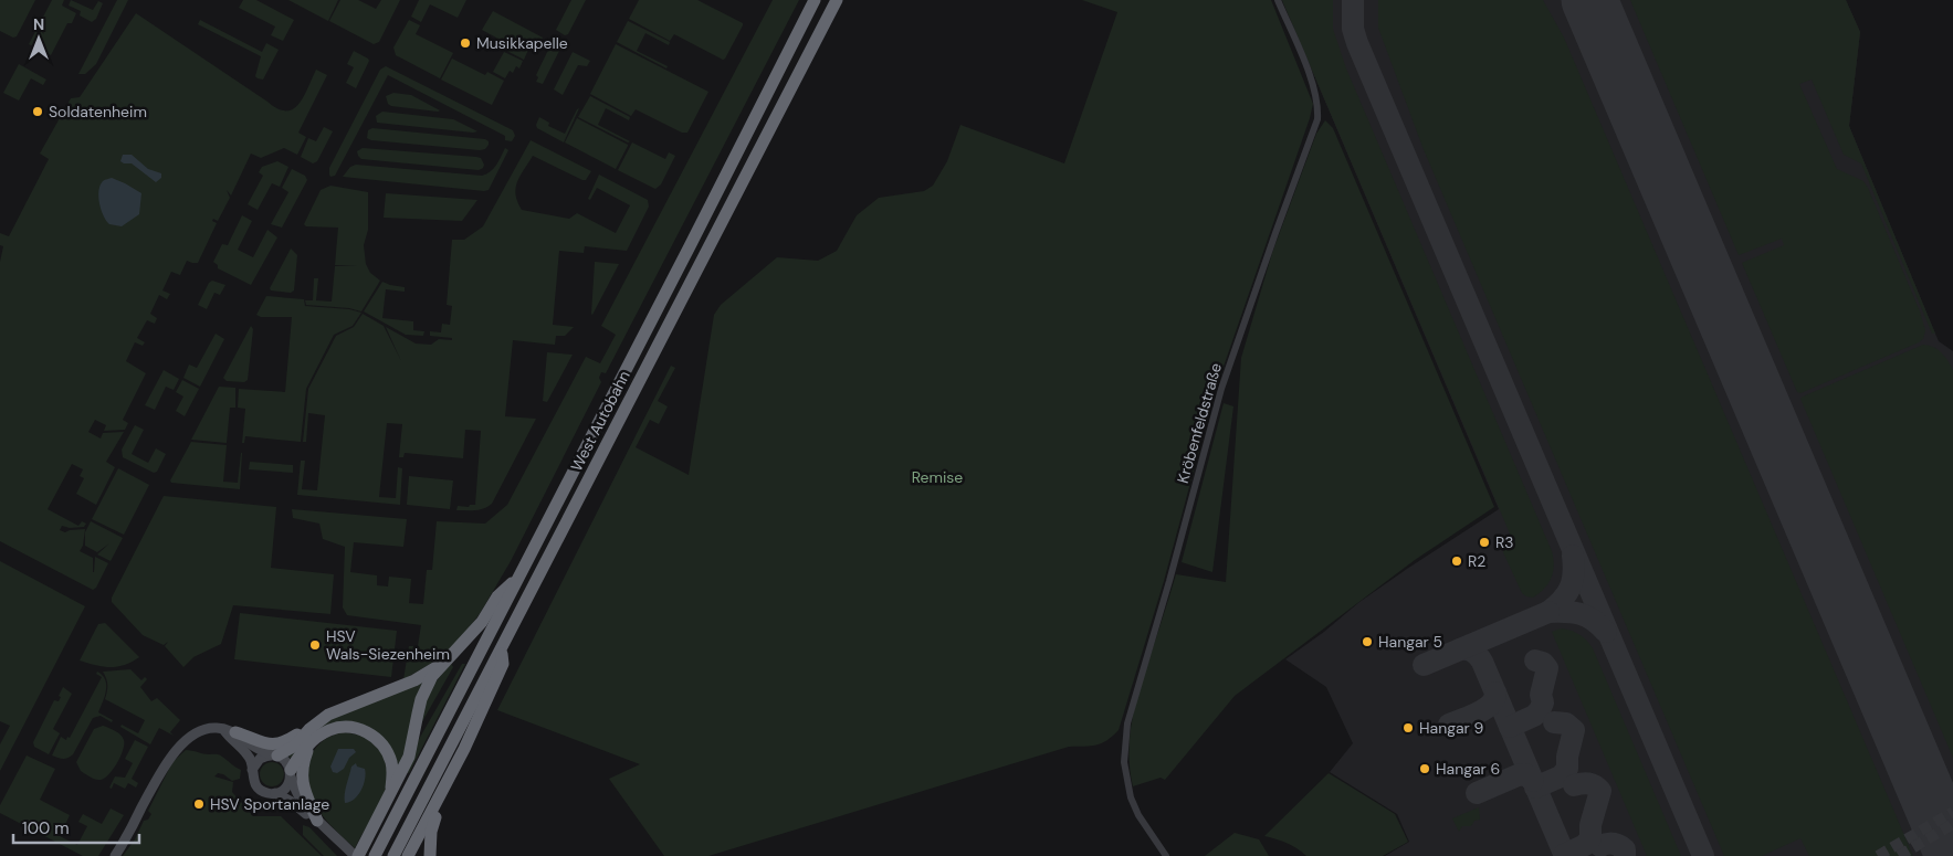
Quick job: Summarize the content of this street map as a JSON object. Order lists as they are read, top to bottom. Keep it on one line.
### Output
{"streets":{"highway":["West Autobahn"],"street":["Kröbenfeldstraße"]},"parks":["Remise"],"places":["Musikkapelle","Soldatenheim","R3","R2","Hangar 5","HSV Wals-Siezenheim","Hangar 9","Hangar 6","HSV Sportanlage"],"scale_bar":"100 m","north":"top"}
